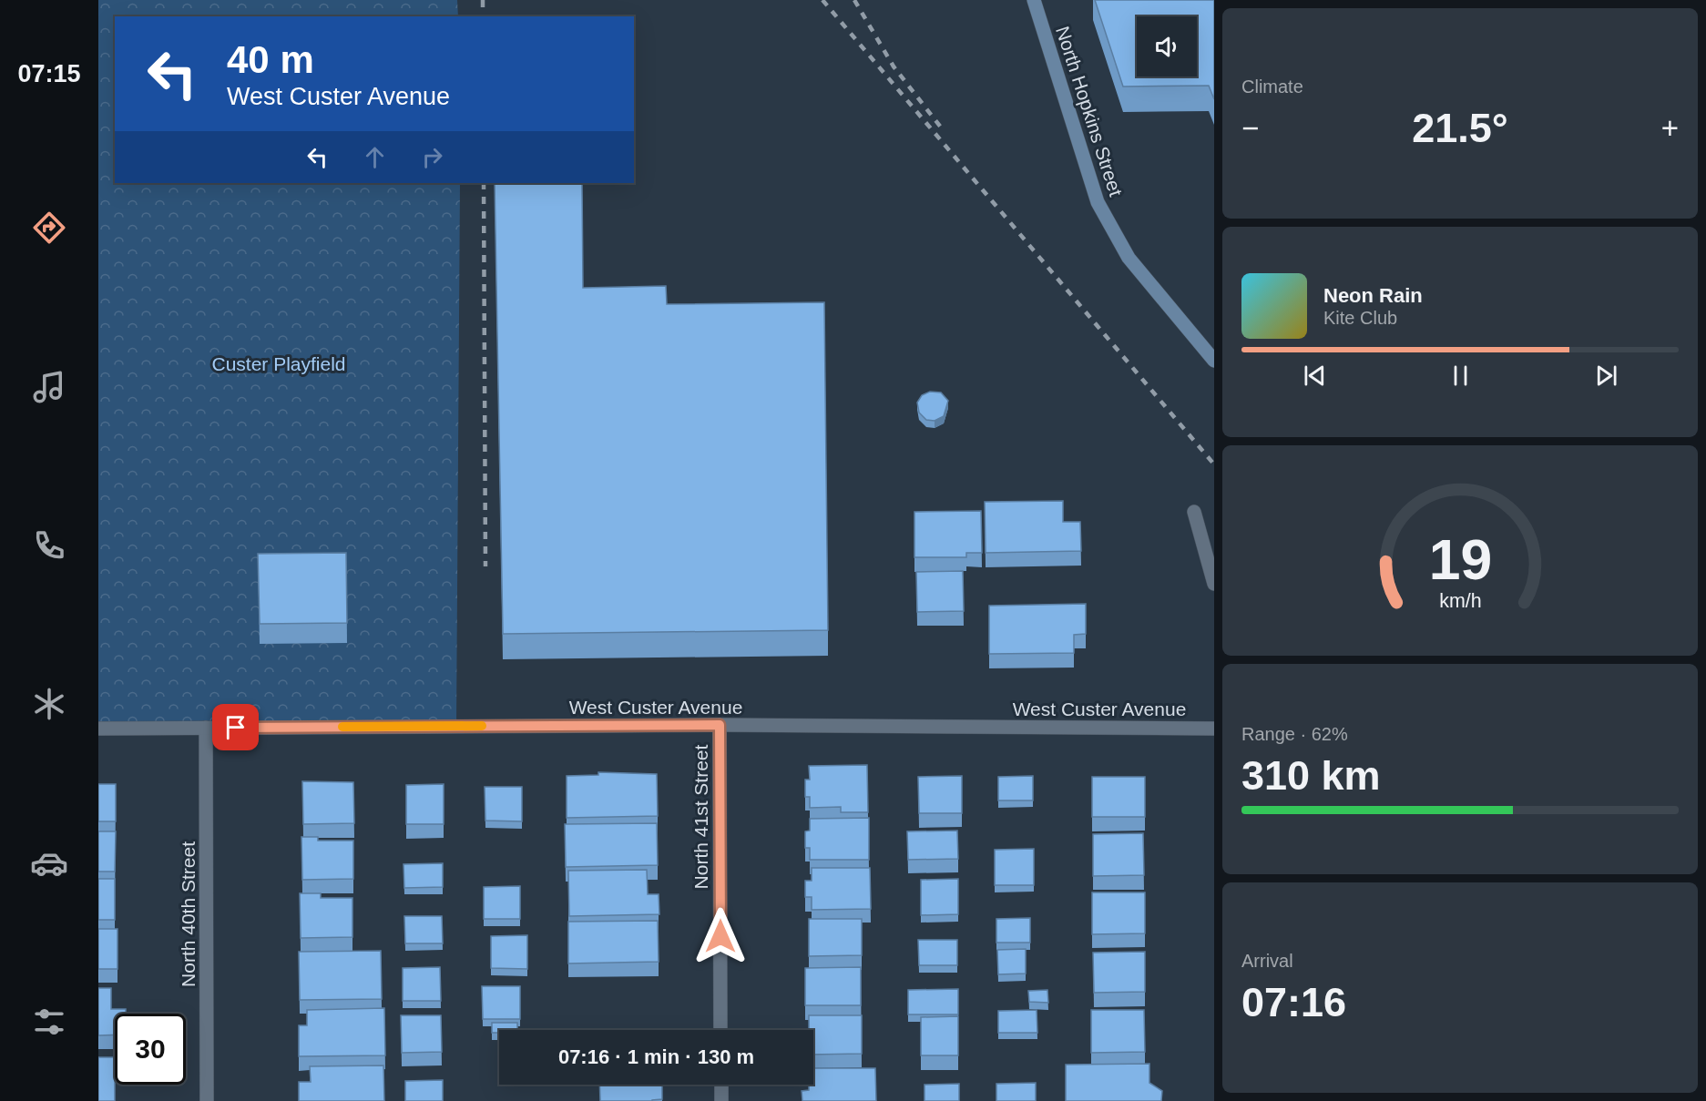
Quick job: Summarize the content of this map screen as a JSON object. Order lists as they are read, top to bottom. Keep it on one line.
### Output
{"streets":{"main road":["North Hopkins Street"],"street":["West Custer Avenue","North 41st Street","North 40th Street"]},"crossings":[["West Custer Avenue","North 41st Street"],["West Custer Avenue","North 40th Street"]],"parks":["Custer Playfield"],"page":{"tabs":"07:15","tile":["Climate",["Range · 62%","310 km"],["Arrival","07:16"]],"turn":["40 m","West Custer Avenue"],"heat":["−","21.5°","+"],"song":["Neon Rain","Kite Club"],"limit":"30","trip":"07:16 · 1 min · 130 m","gauge":["19","km/h"]}}
